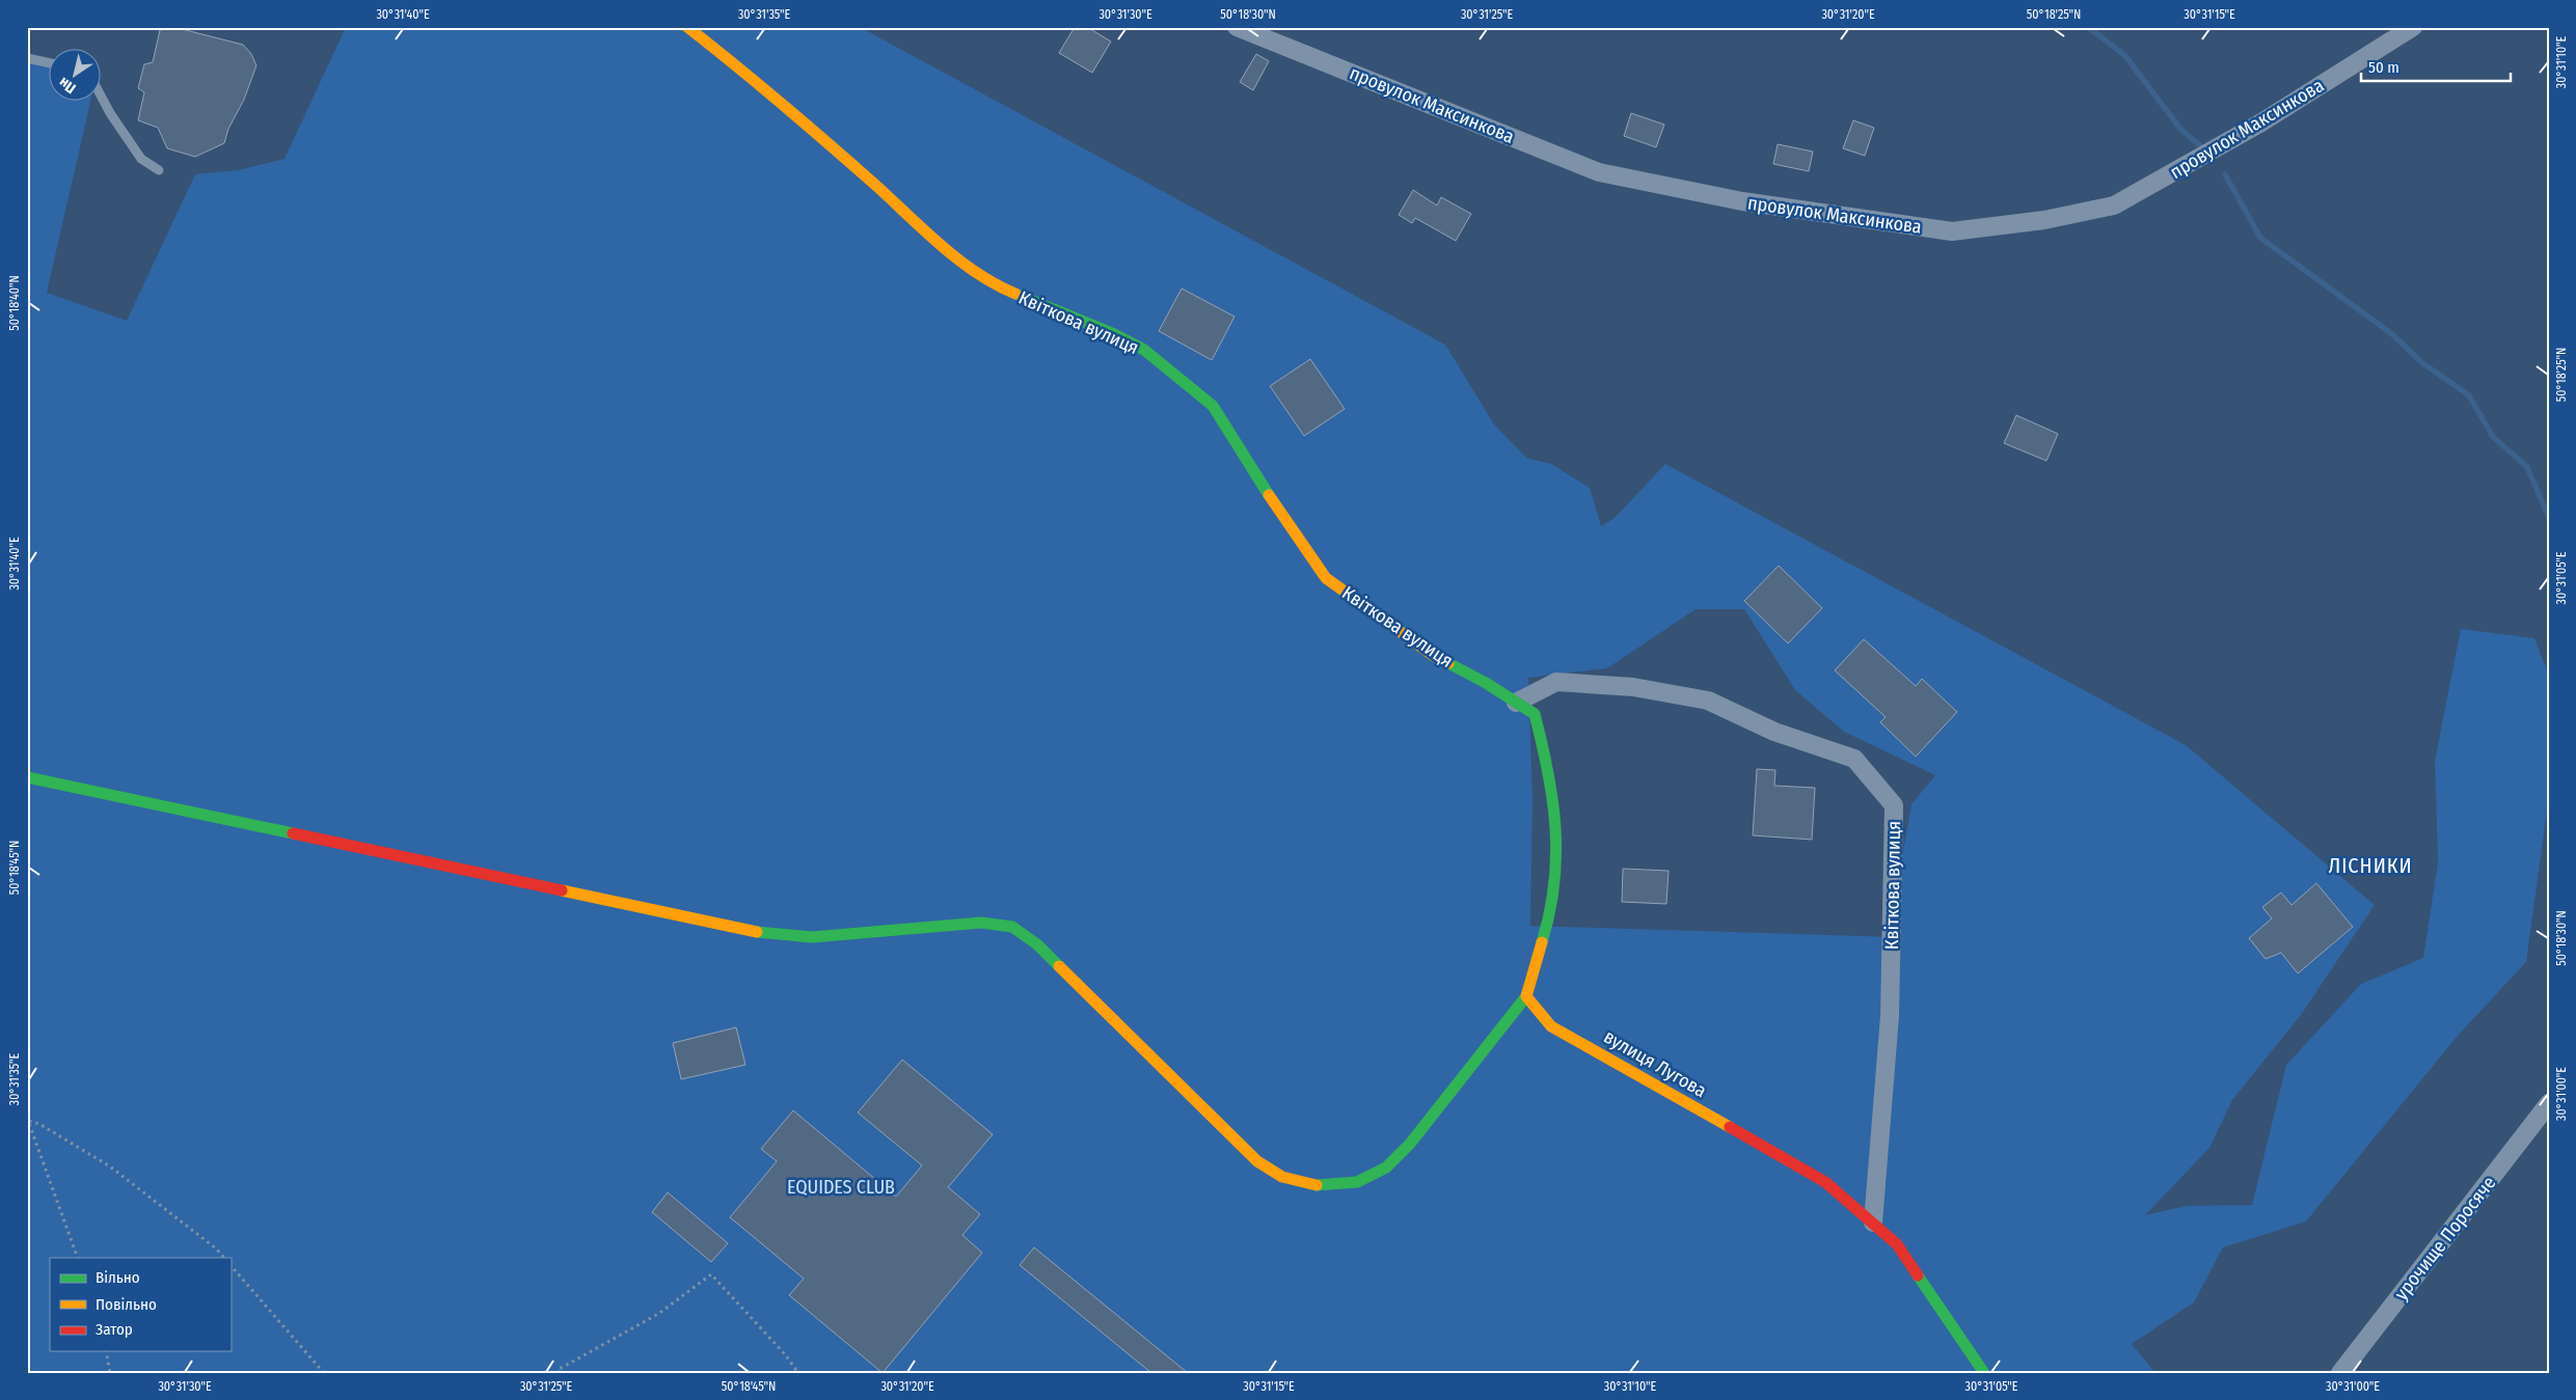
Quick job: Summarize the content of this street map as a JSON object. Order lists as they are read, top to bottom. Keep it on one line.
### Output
{"streets":{"street":["провулок Максинкова","Квіткова вулиця","вулиця Лугова","урочище Поросяче"]},"crossings":[["Квіткова вулиця","вулиця Лугова"]],"districts":["ЛІСНИКИ"],"parks":["EQUIDES CLUB"],"legend":["Вільно","Повільно","Затор"],"scale_bar":"50 m","north":"bottom left","coordinates":["30°31'40\"E","30°31'35\"E","30°31'30\"E","50°18'30\"N","30°31'25\"E","30°31'20\"E","50°18'25\"N","30°31'15\"E","30°31'10\"E","50°18'40\"N","30°31'05\"E","50°18'45\"N","30°31'00\"E"]}
